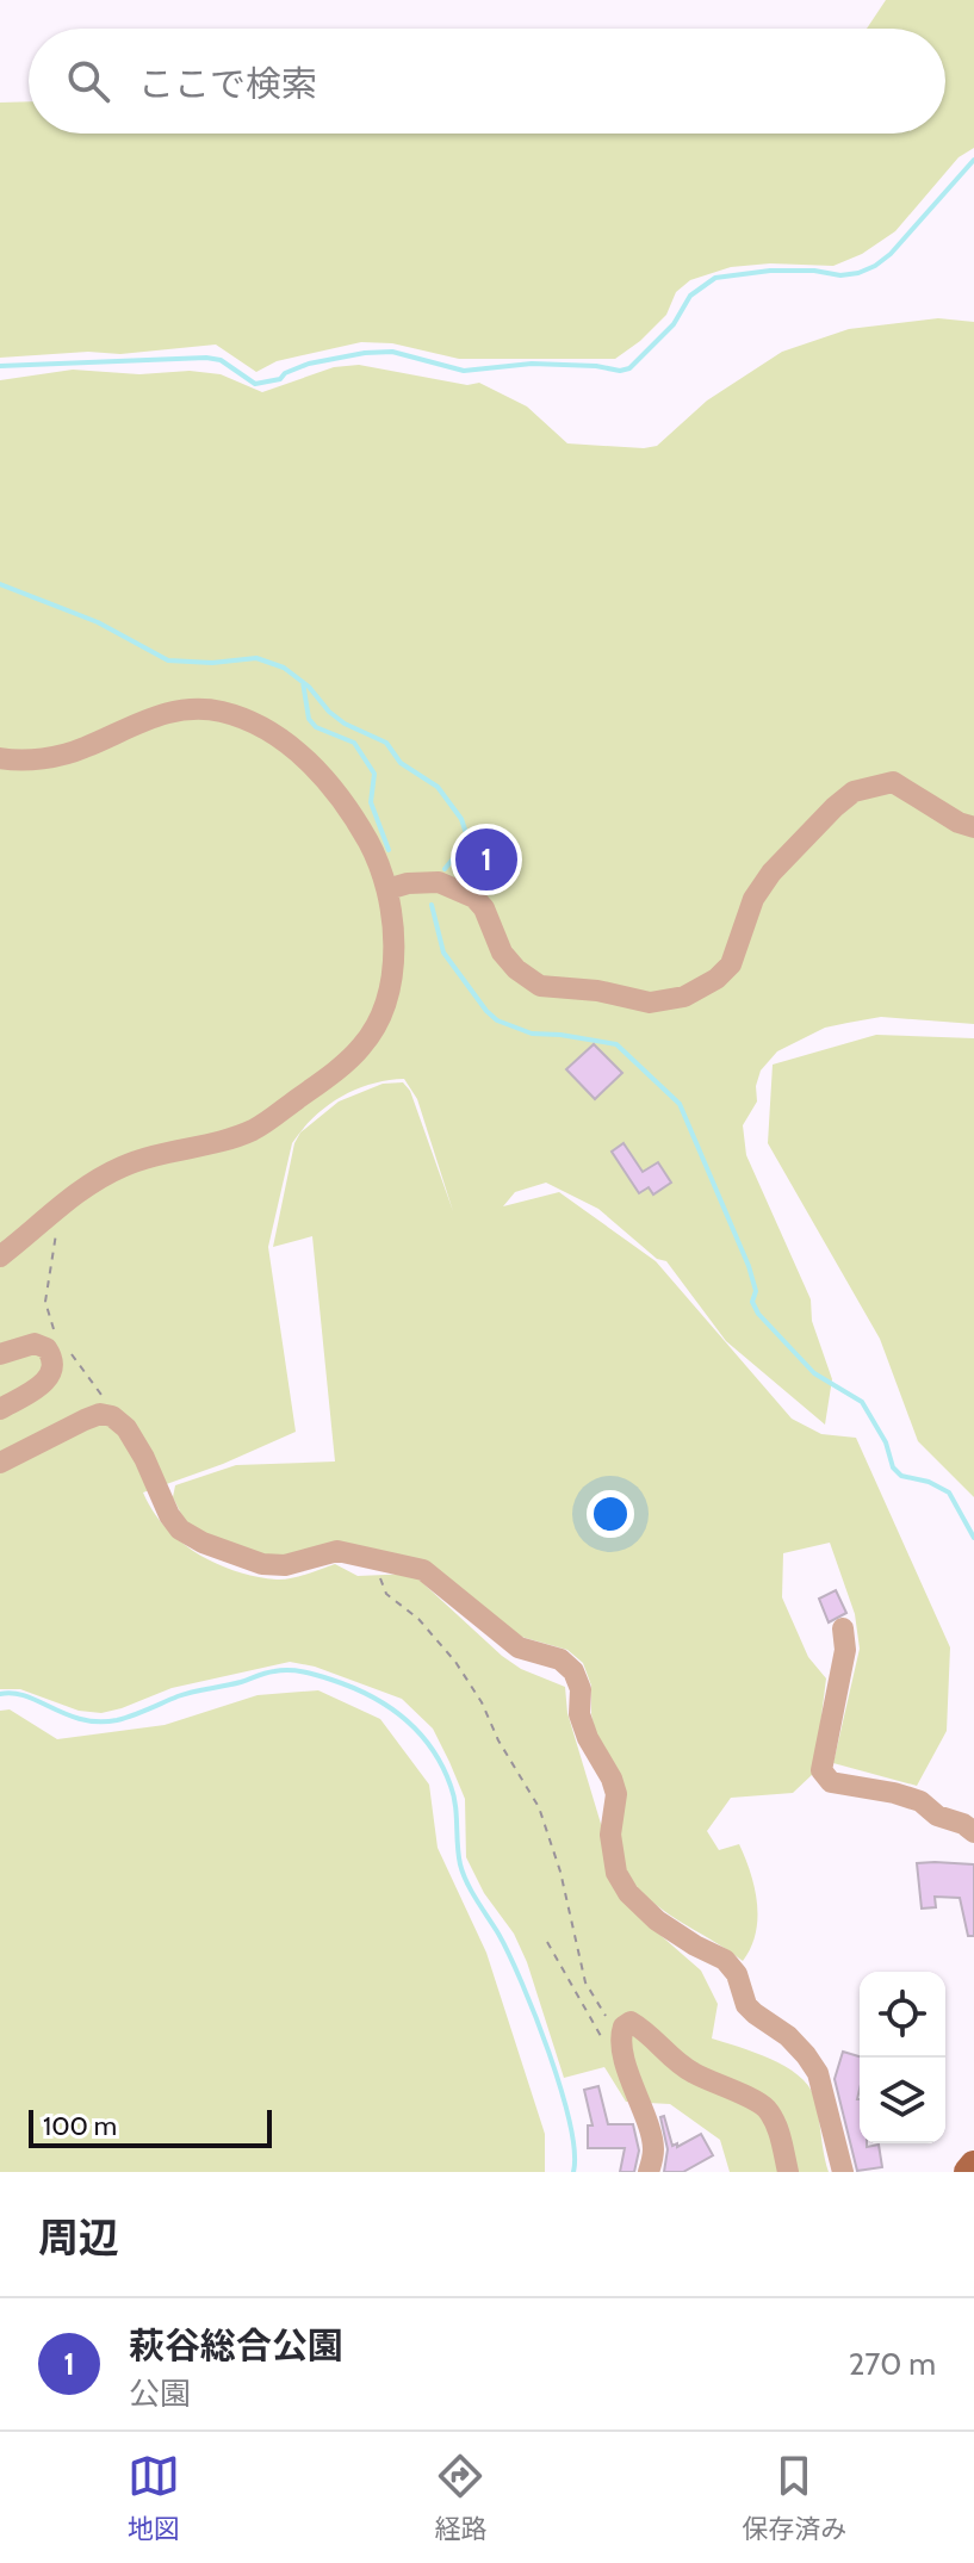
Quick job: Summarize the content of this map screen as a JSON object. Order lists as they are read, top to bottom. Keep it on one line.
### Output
{"scale_bar":"100 m","page":{"search":"ここで検索","pins":"1","scale":"100 m","heading":"周辺","list":[{"mark":"1","name":"萩谷総合公園","note":"公園","value":"270 m"}],"nav":["地図","経路","保存済み"]}}
